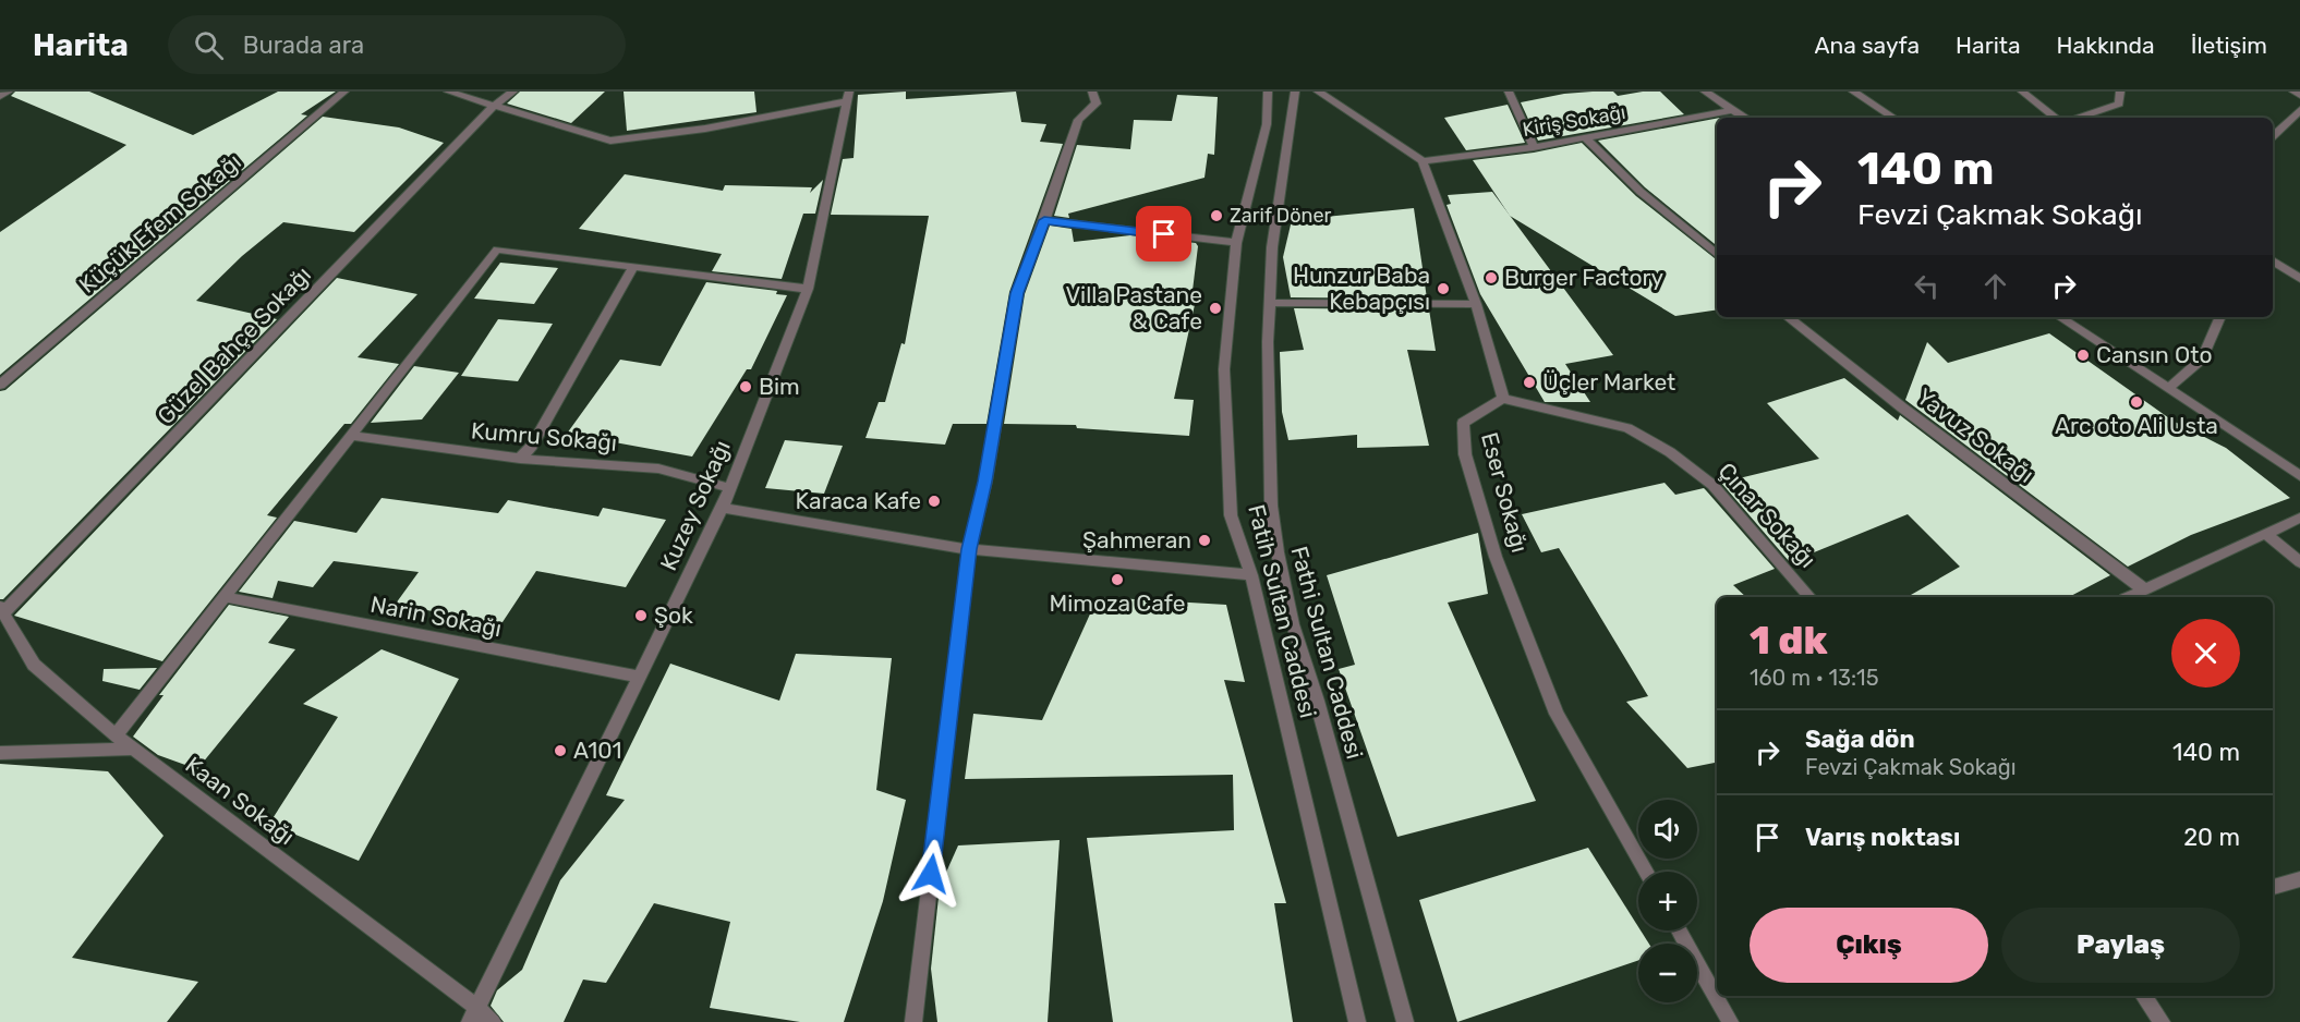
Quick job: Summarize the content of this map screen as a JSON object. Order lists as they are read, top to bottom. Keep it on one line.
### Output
{"streets":{"street":["Kiriş Sokağı","Küçük Efem Sokağı","Güzel Bahçe Sokağı","Yavuz Sokağı","Kumru Sokağı","Eser Sokağı","Kuzey Sokağı","Çınar Sokağı","Fatih Sultan Caddesi","Narin Sokağı","Fathi Sultan Caddesi","Kaan Sokağı"]},"crossings":[["Kiriş Sokağı","Eser Sokağı"],["Güzel Bahçe Sokağı","Kaan Sokağı"],["Kumru Sokağı","Kuzey Sokağı"],["Eser Sokağı","Çınar Sokağı"],["Kuzey Sokağı","Narin Sokağı"],["Kuzey Sokağı","Kaan Sokağı"]],"places":["Zarif Döner","Burger Factory","Hunzur Baba Kebapçısı","Villa Pastane & Cafe","Cansın Oto","Üçler Market","Bim","Arc oto Ali Usta","Karaca Kafe","Şahmeran","Mimoza Cafe","Şok","A101"],"page":{"header":"Harita","search":"Burada ara","nav":["Ana sayfa","Harita","Hakkında","İletişim"],"turn":["140 m","Fevzi Çakmak Sokağı"],"heading":["1 dk","160 m · 13:15"],"list":[{"name":"Sağa dön","note":"Fevzi Çakmak Sokağı","value":"140 m"},{"name":"Varış noktası","value":"20 m"}],"map_buttons":["+","−"],"buttons":["Çıkış","Paylaş"]}}
